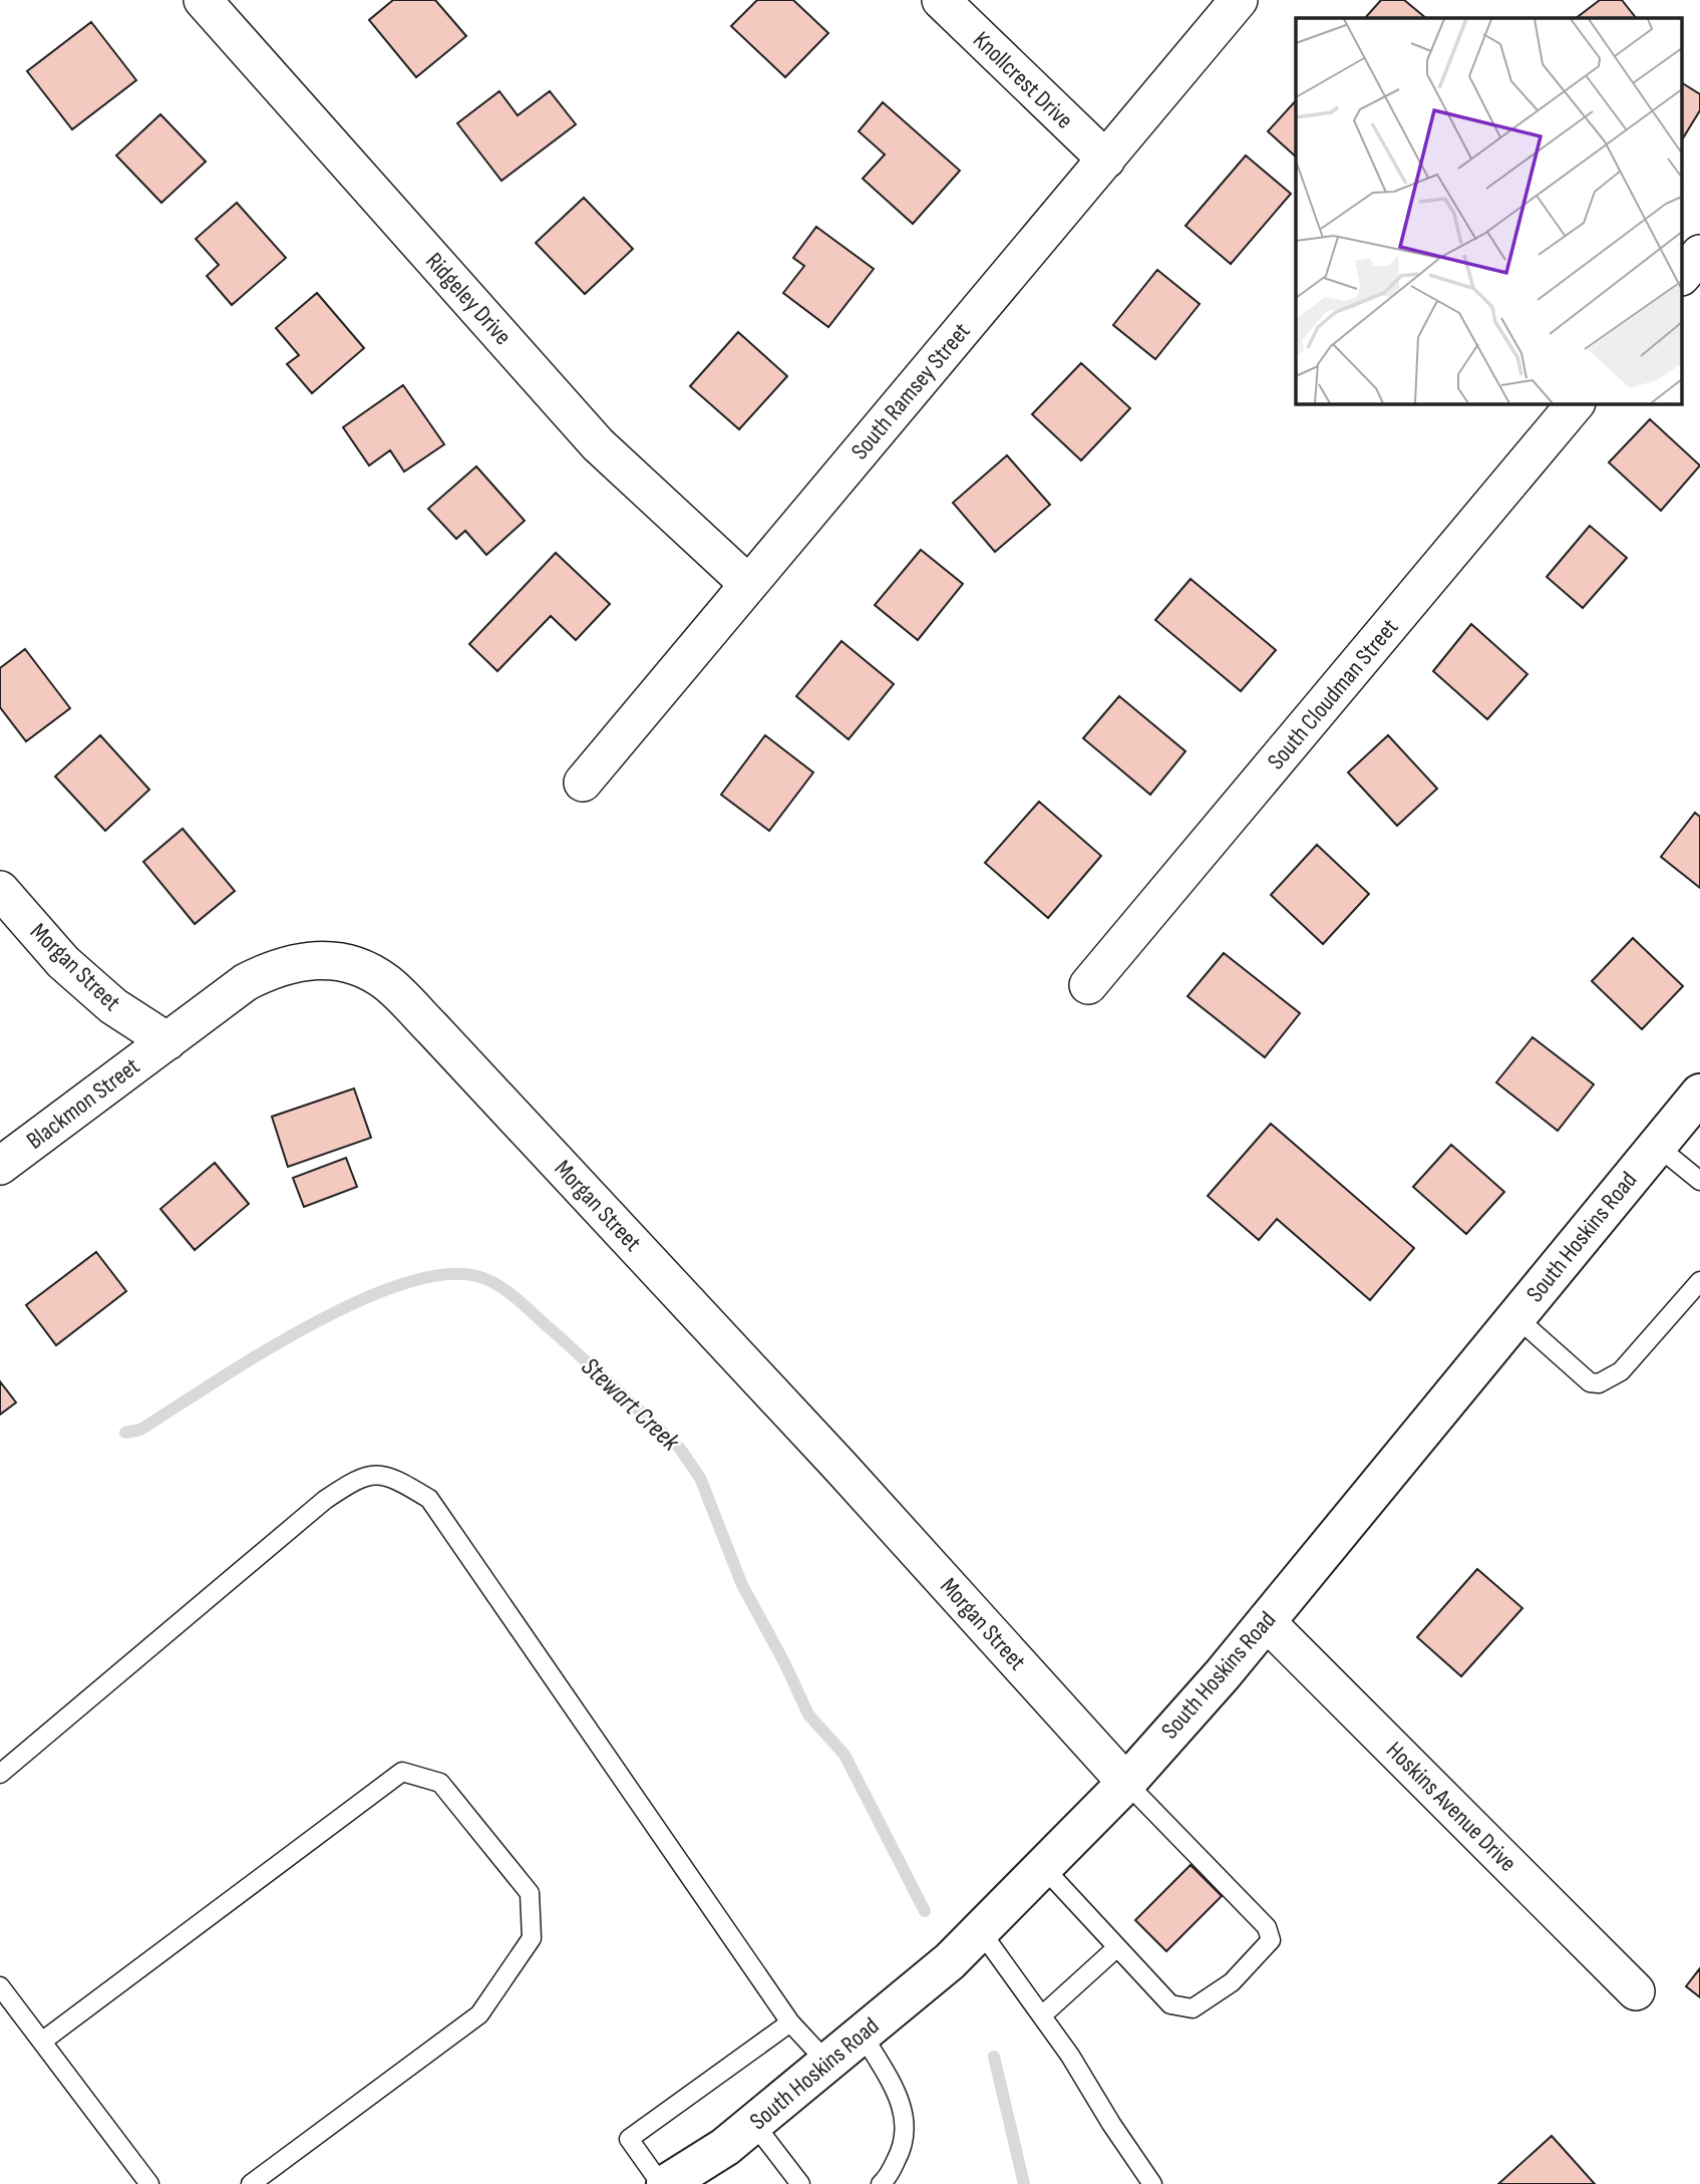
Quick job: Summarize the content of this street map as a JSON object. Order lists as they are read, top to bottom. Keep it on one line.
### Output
{"streets":{"street":["Knollcrest Drive","Ridgeley Drive","South Ramsey Street","South Cloudman Street","Morgan Street","Blackmon Street","South Hoskins Road","Hoskins Avenue Drive"]},"crossings":[["Knollcrest Drive","South Ramsey Street"],["Ridgeley Drive","South Ramsey Street"],["Morgan Street","Blackmon Street"],["Morgan Street","South Hoskins Road"],["South Hoskins Road","Hoskins Avenue Drive"]],"water":["Stewart Creek"]}
